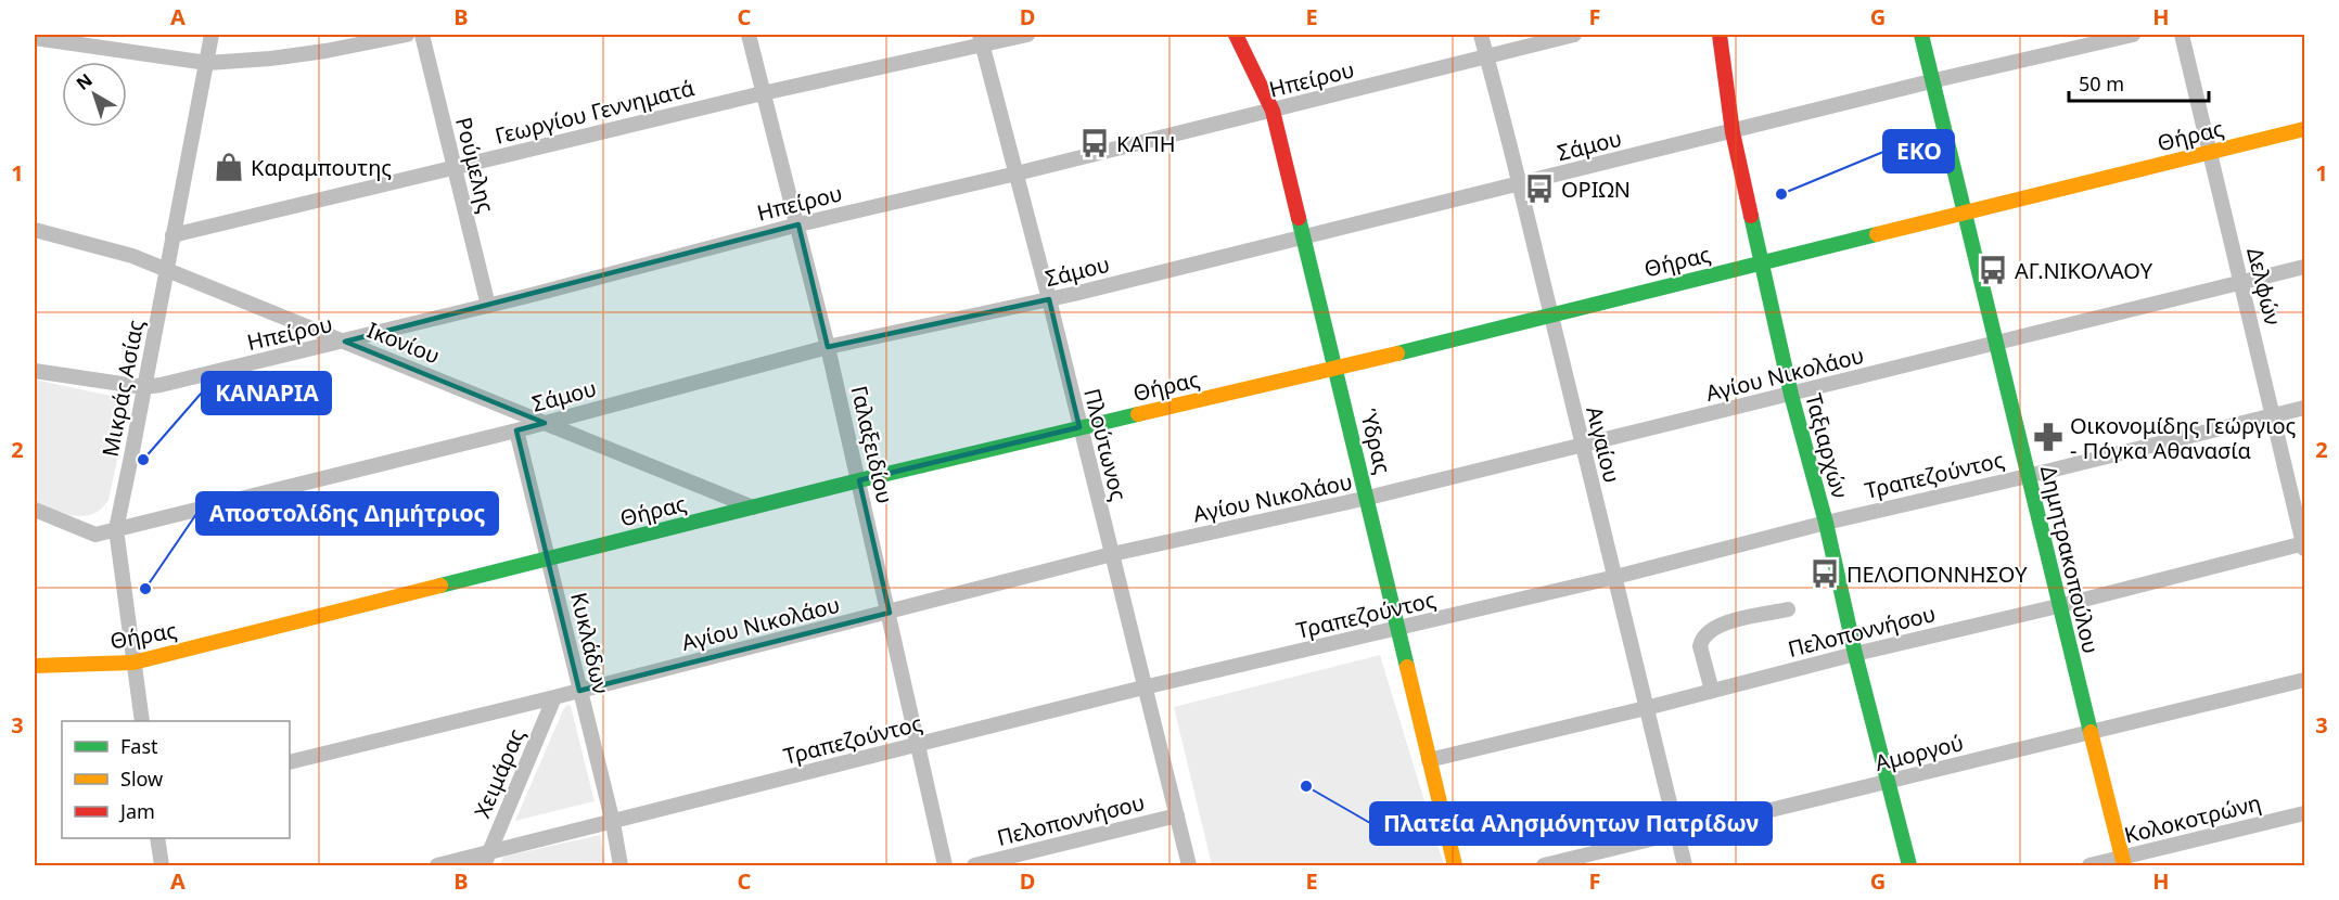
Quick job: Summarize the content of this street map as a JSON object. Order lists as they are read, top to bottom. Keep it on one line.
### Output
{"streets":{"street":["Ηπείρου","Γεωργίου Γεννηματά","Θήρας","Σάμου","Ρούμελης","Δελφών","Ικονίου","Αγίου Νικολάου","Μικράς Ασίας","Ύδρας","Γαλαξειδίου","Πλούτωνος","Αιγαίου","Ταξιαρχών","Τραπεζούντος","Δημητρακοπούλου","Πελοποννήσου","Κυκλάδων","Αμοργού","Χειμάρας","Κολοκοτρώνη"]},"crossings":[["Ηπείρου","Ρούμελης"],["Ηπείρου","Ικονίου"],["Ηπείρου","Μικράς Ασίας"],["Ηπείρου","Ύδρας"],["Ηπείρου","Γαλαξειδίου"],["Ηπείρου","Πλούτωνος"],["Ηπείρου","Αιγαίου"],["Γεωργίου Γεννηματά","Ρούμελης"],["Γεωργίου Γεννηματά","Μικράς Ασίας"],["Γεωργίου Γεννηματά","Γαλαξειδίου"],["Γεωργίου Γεννηματά","Πλούτωνος"],["Θήρας","Δελφών"],["Θήρας","Ικονίου"],["Θήρας","Μικράς Ασίας"],["Θήρας","Ύδρας"],["Θήρας","Γαλαξειδίου"],["Θήρας","Πλούτωνος"],["Θήρας","Αιγαίου"],["Θήρας","Ταξιαρχών"],["Θήρας","Δημητρακοπούλου"],["Θήρας","Κυκλάδων"],["Σάμου","Ικονίου"],["Σάμου","Μικράς Ασίας"],["Σάμου","Ύδρας"],["Σάμου","Γαλαξειδίου"],["Σάμου","Πλούτωνος"],["Σάμου","Αιγαίου"],["Σάμου","Ταξιαρχών"],["Σάμου","Δημητρακοπούλου"],["Σάμου","Κυκλάδων"],["Δελφών","Αγίου Νικολάου"],["Δελφών","Τραπεζούντος"],["Δελφών","Πελοποννήσου"],["Ικονίου","Μικράς Ασίας"],["Αγίου Νικολάου","Ύδρας"],["Αγίου Νικολάου","Γαλαξειδίου"],["Αγίου Νικολάου","Πλούτωνος"],["Αγίου Νικολάου","Αιγαίου"],["Αγίου Νικολάου","Ταξιαρχών"],["Αγίου Νικολάου","Δημητρακοπούλου"],["Αγίου Νικολάου","Κυκλάδων"],["Αγίου Νικολάου","Χειμάρας"],["Ύδρας","Τραπεζούντος"],["Ύδρας","Πελοποννήσου"],["Γαλαξειδίου","Τραπεζούντος"],["Πλούτωνος","Τραπεζούντος"],["Πλούτωνος","Πελοποννήσου"],["Αιγαίου","Τραπεζούντος"],["Αιγαίου","Πελοποννήσου"],["Αιγαίου","Αμοργού"],["Ταξιαρχών","Τραπεζούντος"],["Ταξιαρχών","Πελοποννήσου"],["Ταξιαρχών","Αμοργού"],["Τραπεζούντος","Δημητρακοπούλου"],["Τραπεζούντος","Κυκλάδων"],["Τραπεζούντος","Χειμάρας"],["Δημητρακοπούλου","Πελοποννήσου"],["Δημητρακοπούλου","Αμοργού"],["Δημητρακοπούλου","Κολοκοτρώνη"]],"places":{"bus stop":["ΚΑΠΗ","ΟΡΙΩΝ","ΑΓ.ΝΙΚΟΛΑΟΥ","ΠΕΛΟΠΟΝΝΗΣΟΥ"],"shop":["Καραμπουτης"],"other":["EKO","ΚΑΝΑΡΙΑ","Αποστολίδης Δημήτριος","Πλατεία Αλησμόνητων Πατρίδων"],"pharmacy":["Οικονομίδης Γεώργιος - Πόγκα Αθανασία"]},"legend":["Fast","Slow","Jam"],"scale_bar":"50 m","north":"top left","grid":{"columns":["A","B","C","D","E","F","G","H"],"rows":["1","2","3"]}}
